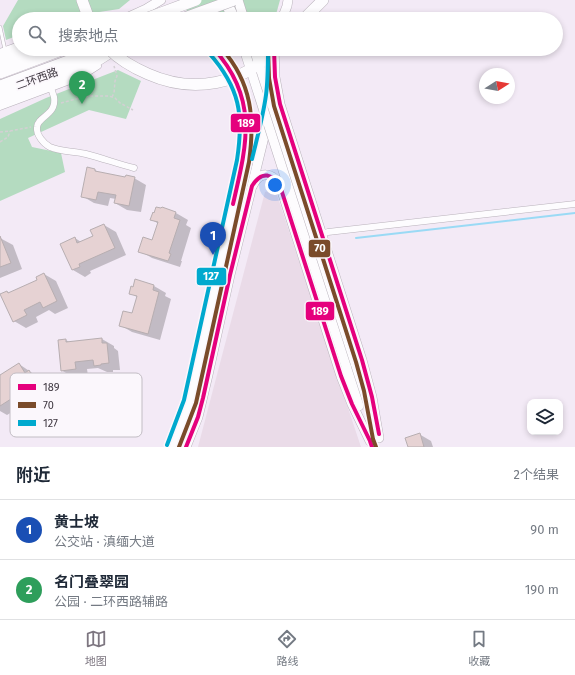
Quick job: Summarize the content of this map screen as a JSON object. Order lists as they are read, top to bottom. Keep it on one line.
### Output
{"streets":{"main road":["二环西路"]},"lines":["transit line 189","transit line 70","transit line 127"],"legend":["189","70","127"],"north":"right","page":{"search":"搜索地点","pins":["2","1"],"heading":["附近","2个结果"],"list":[{"mark":"1","name":"黄士坡","note":"公交站 · 滇缅大道","value":"90 m"},{"mark":"2","name":"名门叠翠园","note":"公园 · 二环西路辅路","value":"190 m"}],"nav":["地图","路线","收藏"]}}
